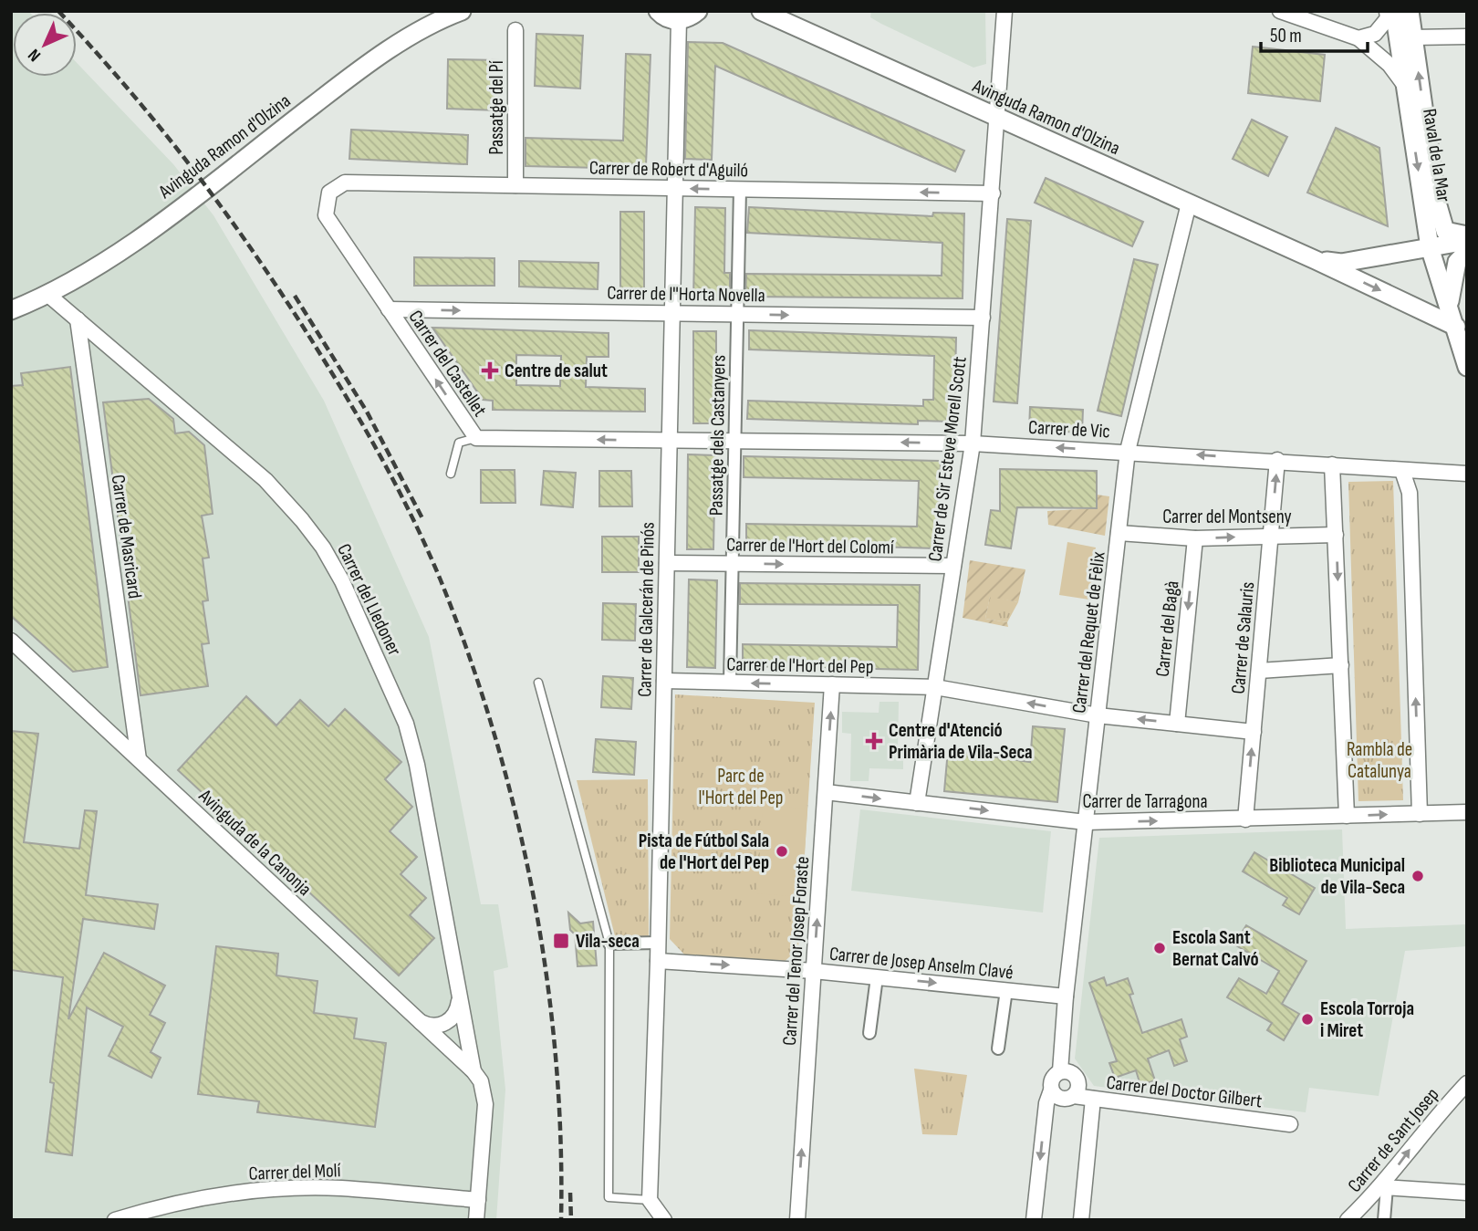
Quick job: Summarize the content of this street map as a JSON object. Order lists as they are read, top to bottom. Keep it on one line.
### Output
{"streets":{"street":["Passatge del Pí","Avinguda Ramon d'Olzina","Raval de la Mar","Carrer de Robert d'Aguiló","Carrer de l''Horta Novella","Carrer del Castellet","Carrer de Vic","Passatge dels Castanyers","Carrer de Sir Esteve Morell Scott","Carrer del Montseny","Carrer de Masricard","Carrer de l'Hort del Colomí","Carrer del Lledoner","Carrer de Galcerán de Pinós","Carrer del Bagà","Carrer del Requet de Fèlix","Carrer de Salauris","Carrer de l'Hort del Pep","Carrer de Tarragona","Avinguda de la Canonja","Carrer del Tenor Josep Foraste","Carrer de Josep Anselm Clavé","Carrer del Doctor Gilbert","Carrer de Sant Josep","Carrer del Molí"]},"crossings":[["Passatge del Pí","Carrer de Robert d'Aguiló"],["Avinguda Ramon d'Olzina","Raval de la Mar"],["Avinguda Ramon d'Olzina","Carrer de Sir Esteve Morell Scott"],["Avinguda Ramon d'Olzina","Carrer del Lledoner"],["Avinguda Ramon d'Olzina","Carrer del Requet de Fèlix"],["Carrer de Robert d'Aguiló","Carrer del Castellet"],["Carrer de Robert d'Aguiló","Passatge dels Castanyers"],["Carrer de Robert d'Aguiló","Carrer de Sir Esteve Morell Scott"],["Carrer de Robert d'Aguiló","Carrer de Galcerán de Pinós"],["Carrer de l''Horta Novella","Carrer del Castellet"],["Carrer de l''Horta Novella","Passatge dels Castanyers"],["Carrer de l''Horta Novella","Carrer de Sir Esteve Morell Scott"],["Carrer de l''Horta Novella","Carrer de Galcerán de Pinós"],["Carrer del Castellet","Carrer de Vic"],["Carrer del Castellet","Carrer de Galcerán de Pinós"],["Carrer de Vic","Passatge dels Castanyers"],["Carrer de Vic","Carrer de Sir Esteve Morell Scott"],["Carrer de Vic","Carrer de Galcerán de Pinós"],["Carrer de Vic","Carrer del Requet de Fèlix"],["Carrer de Vic","Carrer de Salauris"],["Passatge dels Castanyers","Carrer de l'Hort del Colomí"],["Passatge dels Castanyers","Carrer de l'Hort del Pep"],["Carrer de Sir Esteve Morell Scott","Carrer de l'Hort del Colomí"],["Carrer de Sir Esteve Morell Scott","Carrer de l'Hort del Pep"],["Carrer de Sir Esteve Morell Scott","Carrer de Tarragona"],["Carrer del Montseny","Carrer del Bagà"],["Carrer del Montseny","Carrer del Requet de Fèlix"],["Carrer del Montseny","Carrer de Salauris"],["Carrer de Masricard","Carrer del Lledoner"],["Carrer de Masricard","Avinguda de la Canonja"],["Carrer de l'Hort del Colomí","Carrer de Galcerán de Pinós"],["Carrer del Lledoner","Avinguda de la Canonja"],["Carrer del Lledoner","Carrer del Molí"],["Carrer de Galcerán de Pinós","Carrer de l'Hort del Pep"],["Carrer de Galcerán de Pinós","Carrer de Josep Anselm Clavé"],["Carrer del Bagà","Carrer de l'Hort del Pep"],["Carrer del Requet de Fèlix","Carrer de l'Hort del Pep"],["Carrer del Requet de Fèlix","Carrer de Tarragona"],["Carrer del Requet de Fèlix","Carrer de Josep Anselm Clavé"],["Carrer del Requet de Fèlix","Carrer del Doctor Gilbert"],["Carrer de Salauris","Carrer de l'Hort del Pep"],["Carrer de Salauris","Carrer de Tarragona"],["Carrer de l'Hort del Pep","Carrer del Tenor Josep Foraste"],["Carrer de Tarragona","Carrer del Tenor Josep Foraste"],["Carrer del Tenor Josep Foraste","Carrer de Josep Anselm Clavé"]],"one_way":["Carrer de Robert d'Aguiló","Carrer de l''Horta Novella","Carrer del Castellet","Carrer de Vic","Carrer de l'Hort del Colomí","Carrer del Bagà","Carrer de l'Hort del Pep","Carrer de Tarragona","Carrer del Tenor Josep Foraste","Carrer de Josep Anselm Clavé","Carrer de Sant Josep"],"parks":["Rambla de Catalunya","Parc de l'Hort del Pep"],"places":{"health":["Centre de salut","Centre d'Atenció Primària de Vila-Seca"],"other":["Pista de Fútbol Sala de l'Hort del Pep","Biblioteca Municipal de Vila-Seca","Escola Sant Bernat Calvó","Escola Torroja i Miret"],"transit":["Vila-seca"]},"scale_bar":"50 m","north":"bottom left"}
